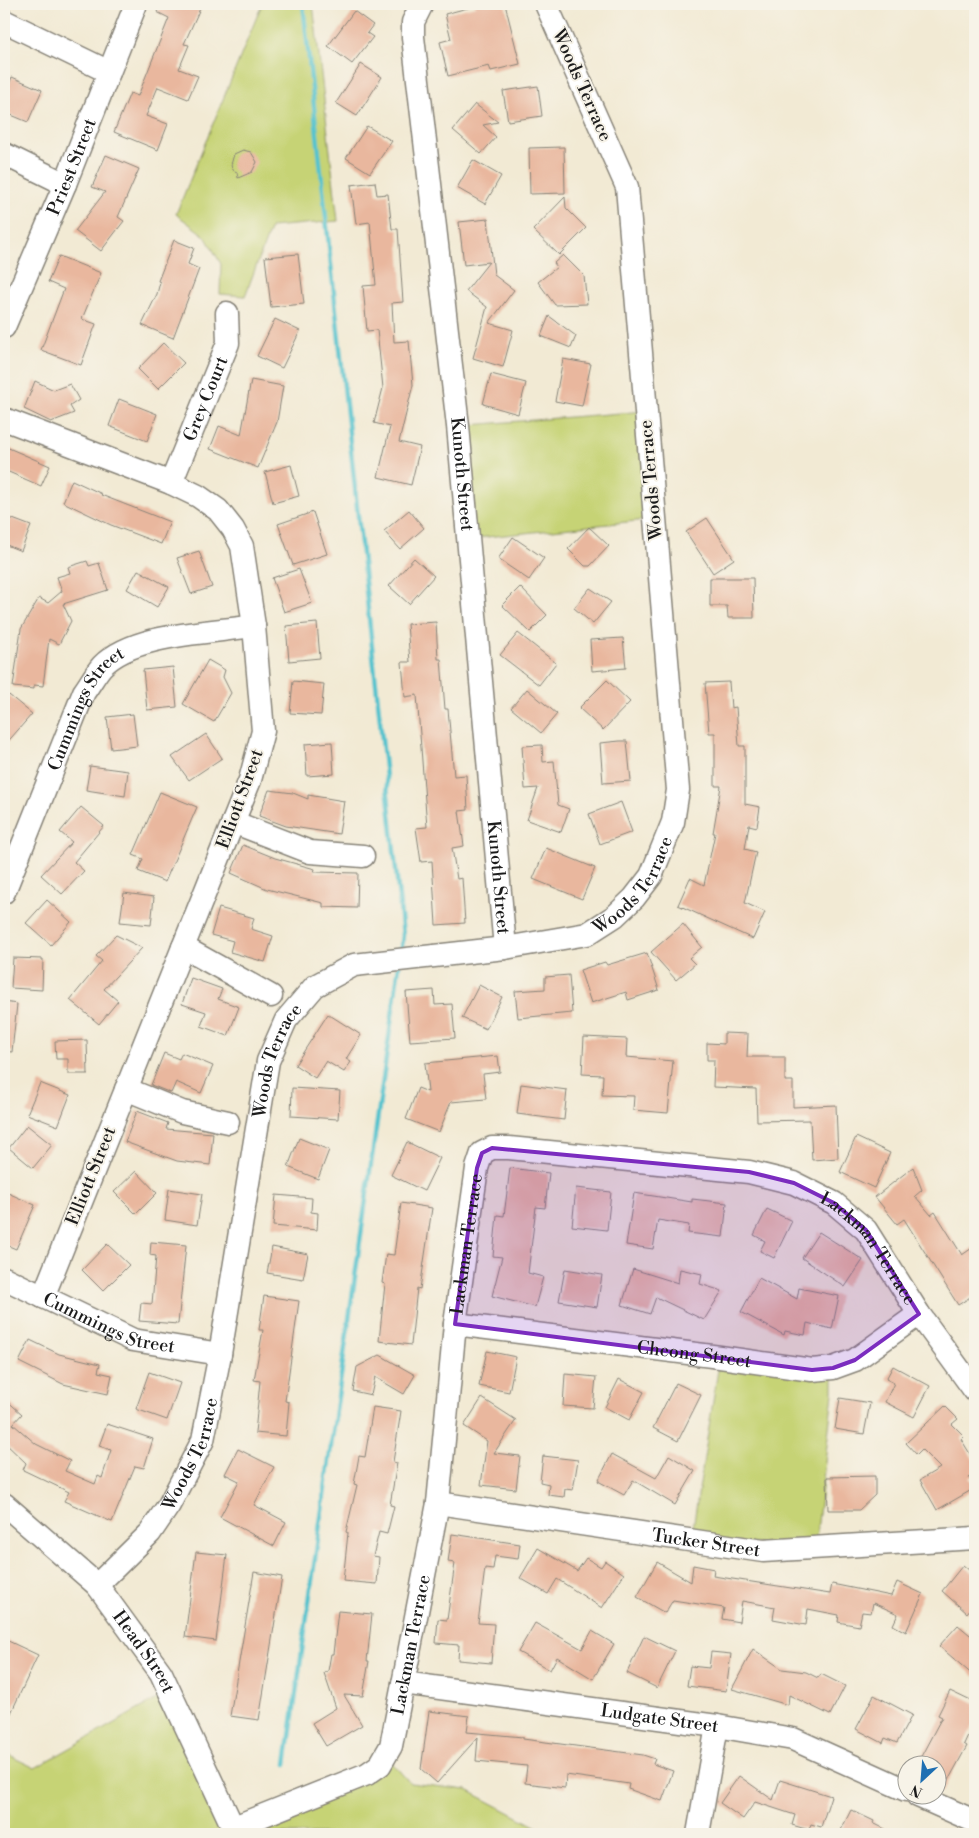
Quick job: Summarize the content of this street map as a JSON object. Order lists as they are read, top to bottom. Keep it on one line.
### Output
{"streets":{"street":["Woods Terrace","Priest Street","Grey Court","Kunoth Street","Cummings Street","Elliott Street","Lackman Terrace","Cheong Street","Tucker Street","Head Street","Ludgate Street"]},"crossings":[["Woods Terrace","Kunoth Street"],["Woods Terrace","Cummings Street"],["Woods Terrace","Head Street"],["Grey Court","Elliott Street"],["Cummings Street","Elliott Street"],["Lackman Terrace","Cheong Street"],["Lackman Terrace","Tucker Street"],["Lackman Terrace","Head Street"],["Lackman Terrace","Ludgate Street"]],"north":"bottom left"}
